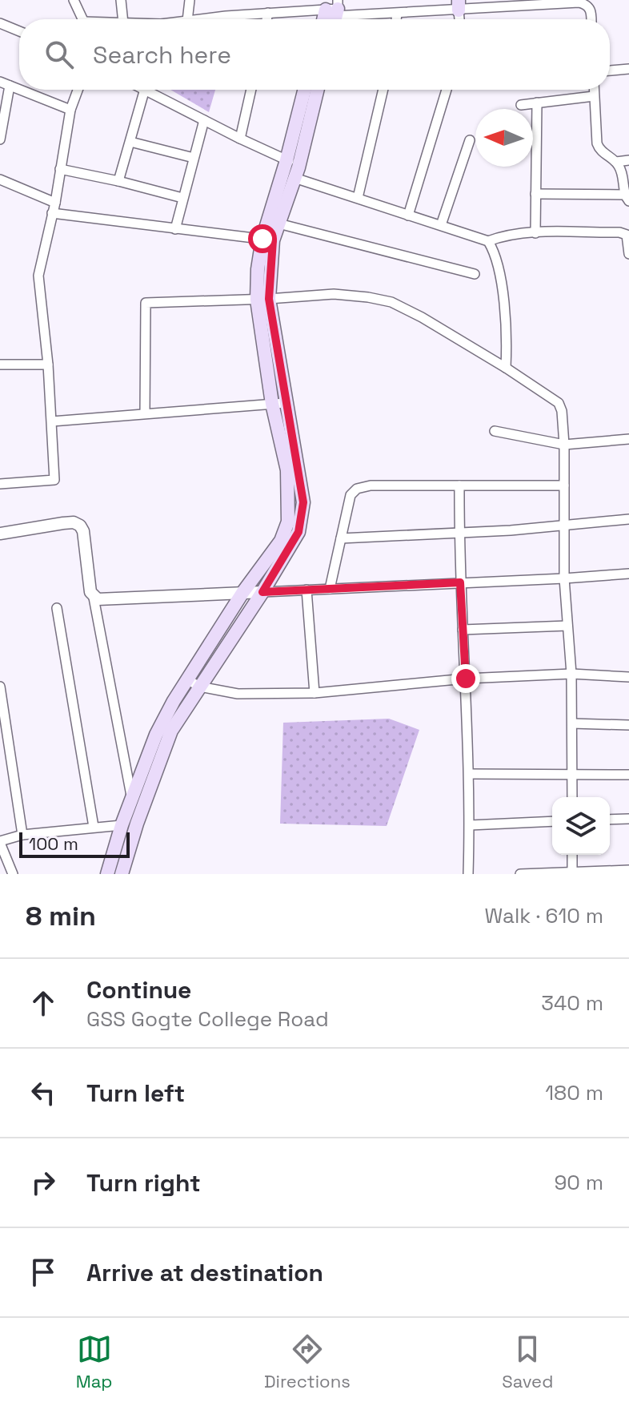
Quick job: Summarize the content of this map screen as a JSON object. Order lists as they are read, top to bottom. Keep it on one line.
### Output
{"scale_bar":"100 m","north":"left","page":{"search":"Search here","scale":"100 m","heading":["8 min","Walk · 610 m"],"list":[["Continue","GSS Gogte College Road","340 m"],["Turn left","180 m"],["Turn right","90 m"],"Arrive at destination"],"nav":["Map","Directions","Saved"]}}
